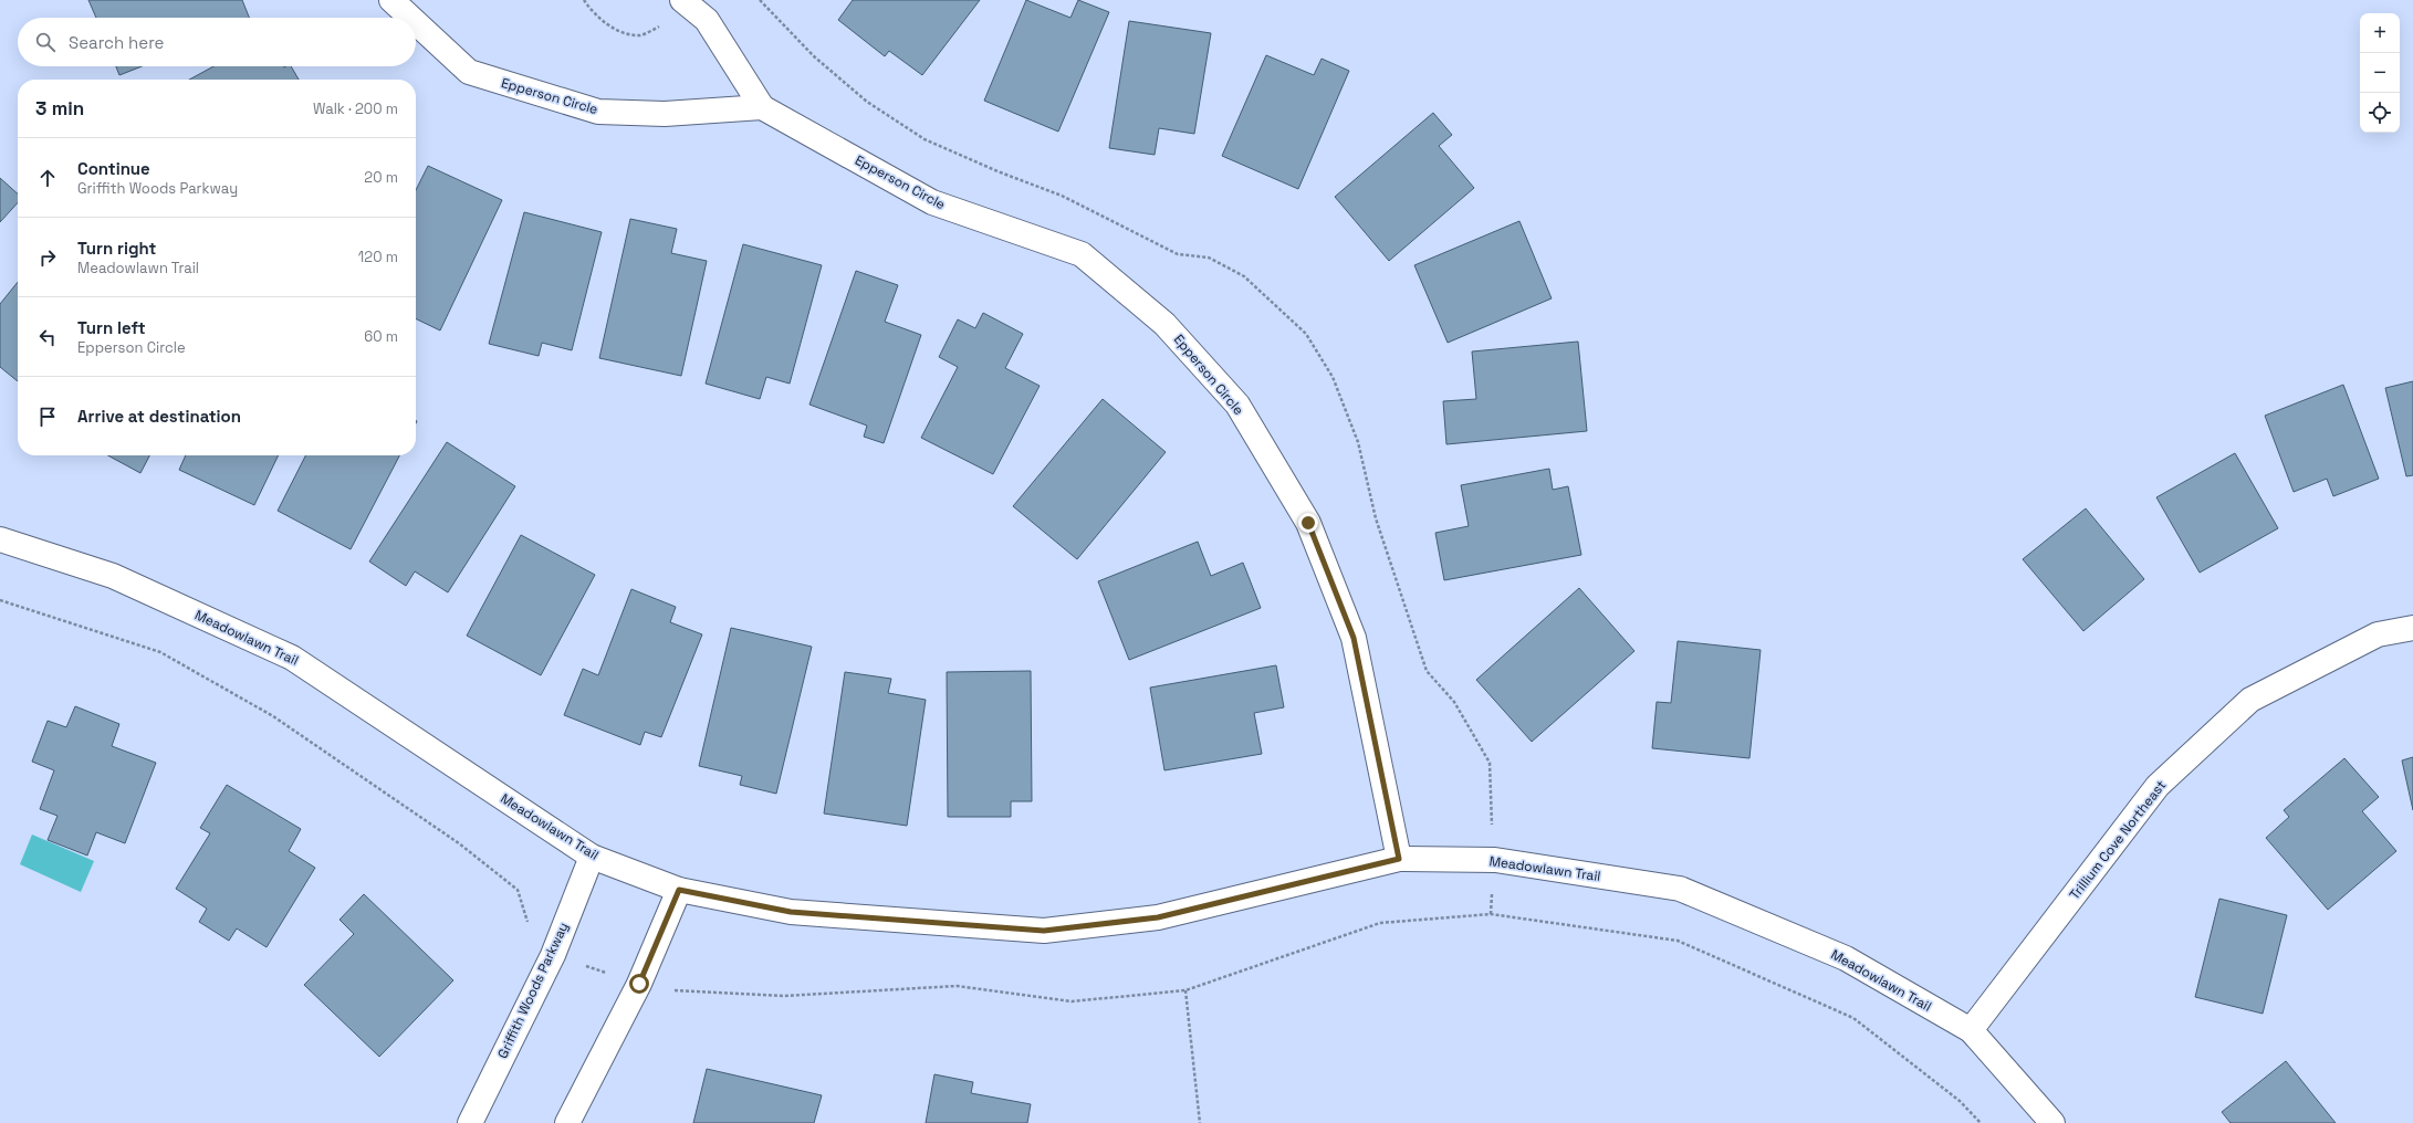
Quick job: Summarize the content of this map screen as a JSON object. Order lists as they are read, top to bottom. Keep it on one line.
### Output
{"streets":{"street":["Epperson Circle","Meadowlawn Trail","Trillium Cove Northeast","Griffith Woods Parkway"]},"crossings":[["Epperson Circle","Meadowlawn Trail"],["Meadowlawn Trail","Trillium Cove Northeast"],["Meadowlawn Trail","Griffith Woods Parkway"]],"page":{"map_buttons":["+","−"],"search":"Search here","heading":["3 min","Walk · 200 m"],"list":[["Continue","Griffith Woods Parkway","20 m"],["Turn right","Meadowlawn Trail","120 m"],["Turn left","Epperson Circle","60 m"],"Arrive at destination"]}}
